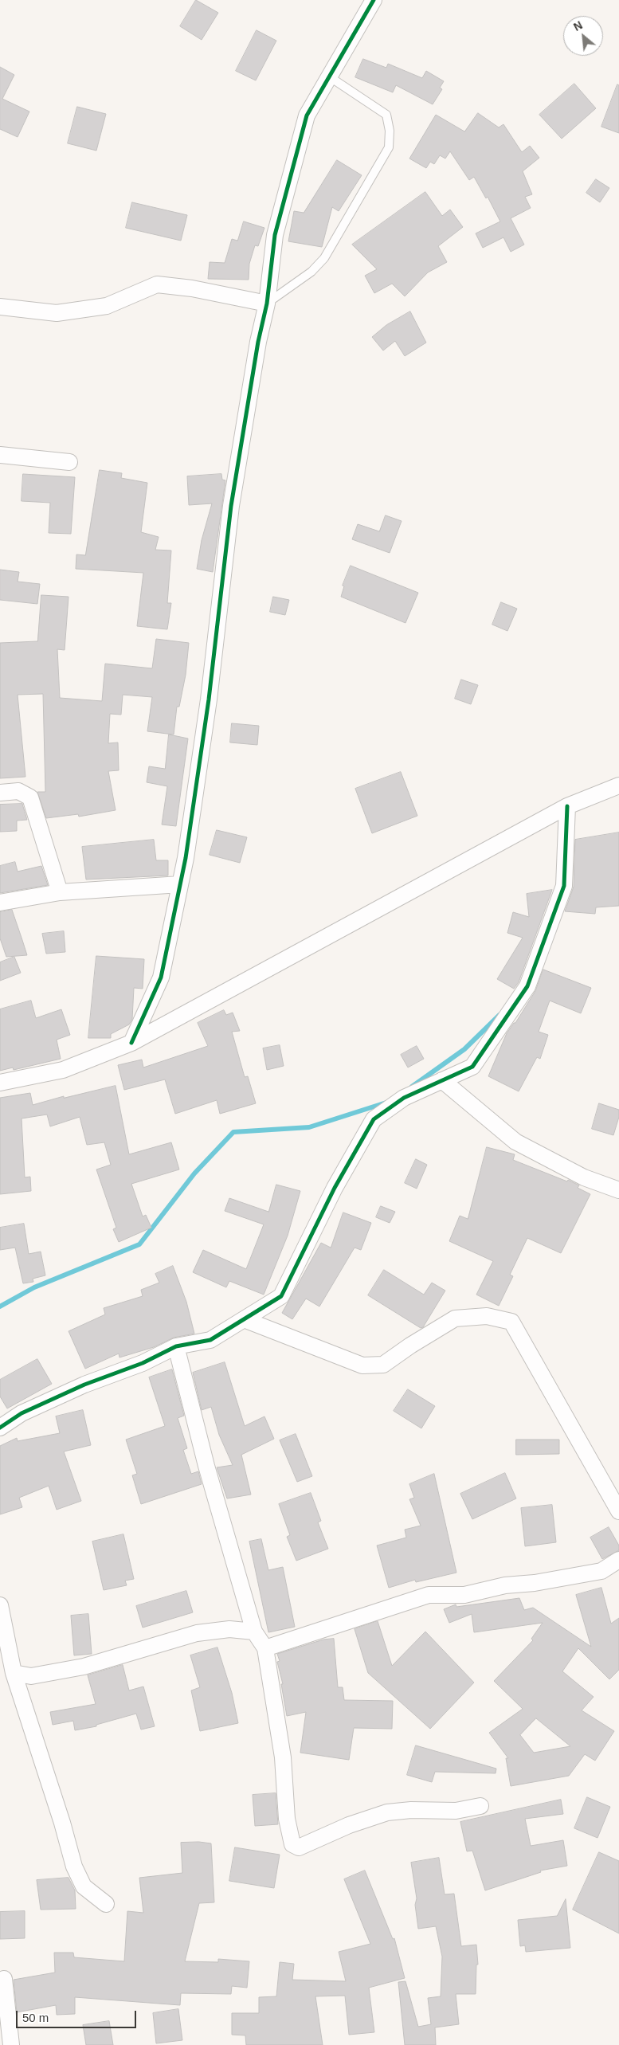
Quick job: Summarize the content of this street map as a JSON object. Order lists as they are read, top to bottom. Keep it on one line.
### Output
{"scale_bar":"50 m","north":"top left"}
